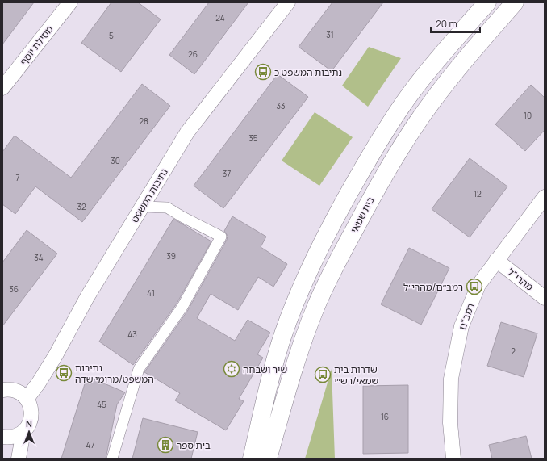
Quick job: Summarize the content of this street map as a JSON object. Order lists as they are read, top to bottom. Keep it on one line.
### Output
{"streets":{"street":["מסילת יוסף","נתיבות המשפט","בית שמאי","מהרי\"ל","רמב\"ם"]},"crossings":[["מהרי\"ל","רמב\"ם"]],"places":{"bus stop":["נתיבות המשפט כ","רמב״ם/מהרי״ל","נתיבות המשפט/מרומי שדה","שדרות בית שמאי/רש״י"],"synagogue":["שיר ושבחה"],"building":["בית ספר"]},"house_numbers":["24","31","5","26","33","10","28","35","30","37","7","12","32","39","34","36","41","43","2","45","16","47"],"scale_bar":"20 m","north":"top"}
